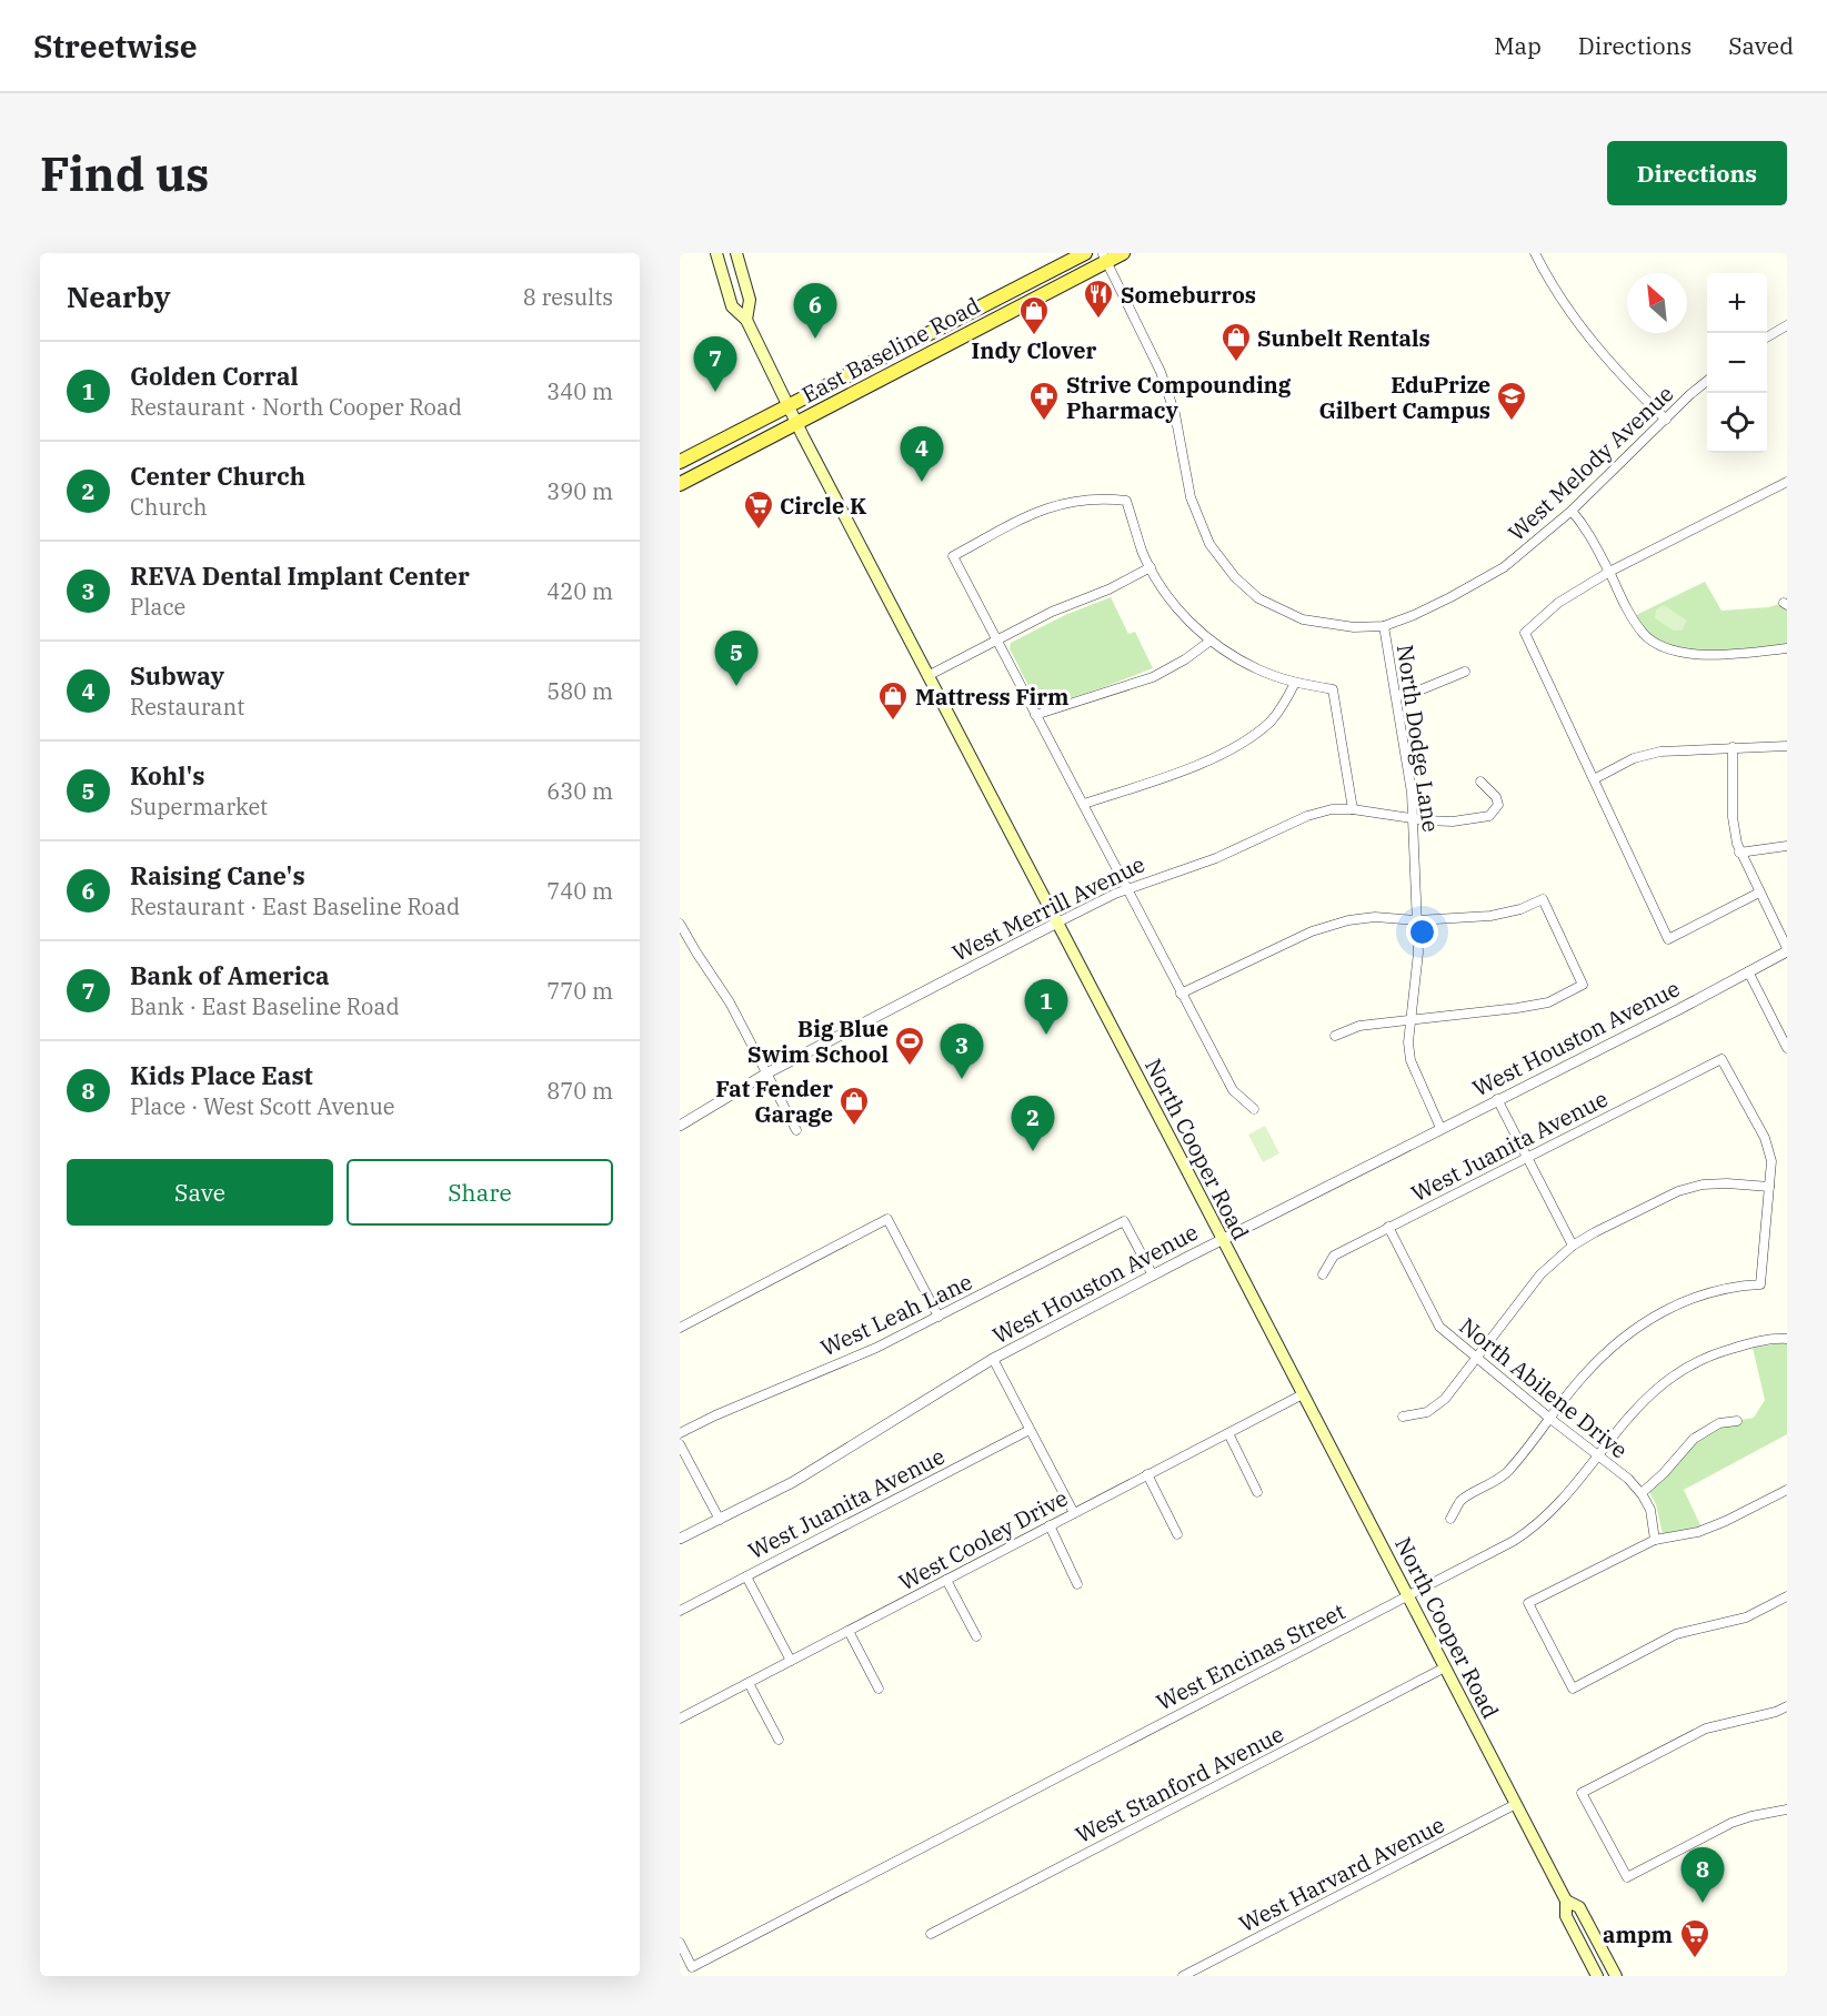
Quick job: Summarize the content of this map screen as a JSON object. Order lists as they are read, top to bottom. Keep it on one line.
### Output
{"streets":{"main road":["East Baseline Road","North Cooper Road"],"street":["West Melody Avenue","North Dodge Lane","West Merrill Avenue","West Houston Avenue","West Juanita Avenue","West Leah Lane","North Abilene Drive","West Cooley Drive","West Encinas Street","West Stanford Avenue","West Harvard Avenue"]},"crossings":[["East Baseline Road","West Melody Avenue"],["East Baseline Road","North Cooper Road"],["West Melody Avenue","North Dodge Lane"],["North Dodge Lane","West Merrill Avenue"],["North Dodge Lane","West Houston Avenue"],["West Merrill Avenue","North Cooper Road"],["West Houston Avenue","North Cooper Road"],["West Houston Avenue","West Leah Lane"],["West Juanita Avenue","North Abilene Drive"],["North Cooper Road","West Cooley Drive"],["North Cooper Road","West Encinas Street"],["North Cooper Road","West Stanford Avenue"],["North Cooper Road","West Harvard Avenue"],["North Abilene Drive","West Encinas Street"]],"places":{"restaurant":["Someburros"],"shop":["Indy Clover","Sunbelt Rentals","Mattress Firm","Fat Fender Garage"],"pharmacy":["Strive Compounding Pharmacy"],"school or university":["EduPrize Gilbert Campus"],"supermarket":["Circle K","ampm"],"sports":["Big Blue Swim School"]},"north":"top left","page":{"header":"Streetwise","nav":["Map","Directions","Saved"],"buttons":["Directions",["Save","Share"]],"title":"Find us","heading":["Nearby","8 results"],"map_buttons":["+","−"],"pins":["6","7","4","5","1","3","2","8"],"list":[{"mark":"1","name":"Golden Corral","note":"Restaurant · North Cooper Road","value":"340 m"},{"mark":"2","name":"Center Church","note":"Church","value":"390 m"},{"mark":"3","name":"REVA Dental Implant Center","note":"Place","value":"420 m"},{"mark":"4","name":"Subway","note":"Restaurant","value":"580 m"},{"mark":"5","name":"Kohl's","note":"Supermarket","value":"630 m"},{"mark":"6","name":"Raising Cane's","note":"Restaurant · East Baseline Road","value":"740 m"},{"mark":"7","name":"Bank of America","note":"Bank · East Baseline Road","value":"770 m"},{"mark":"8","name":"Kids Place East","note":"Place · West Scott Avenue","value":"870 m"}]}}
